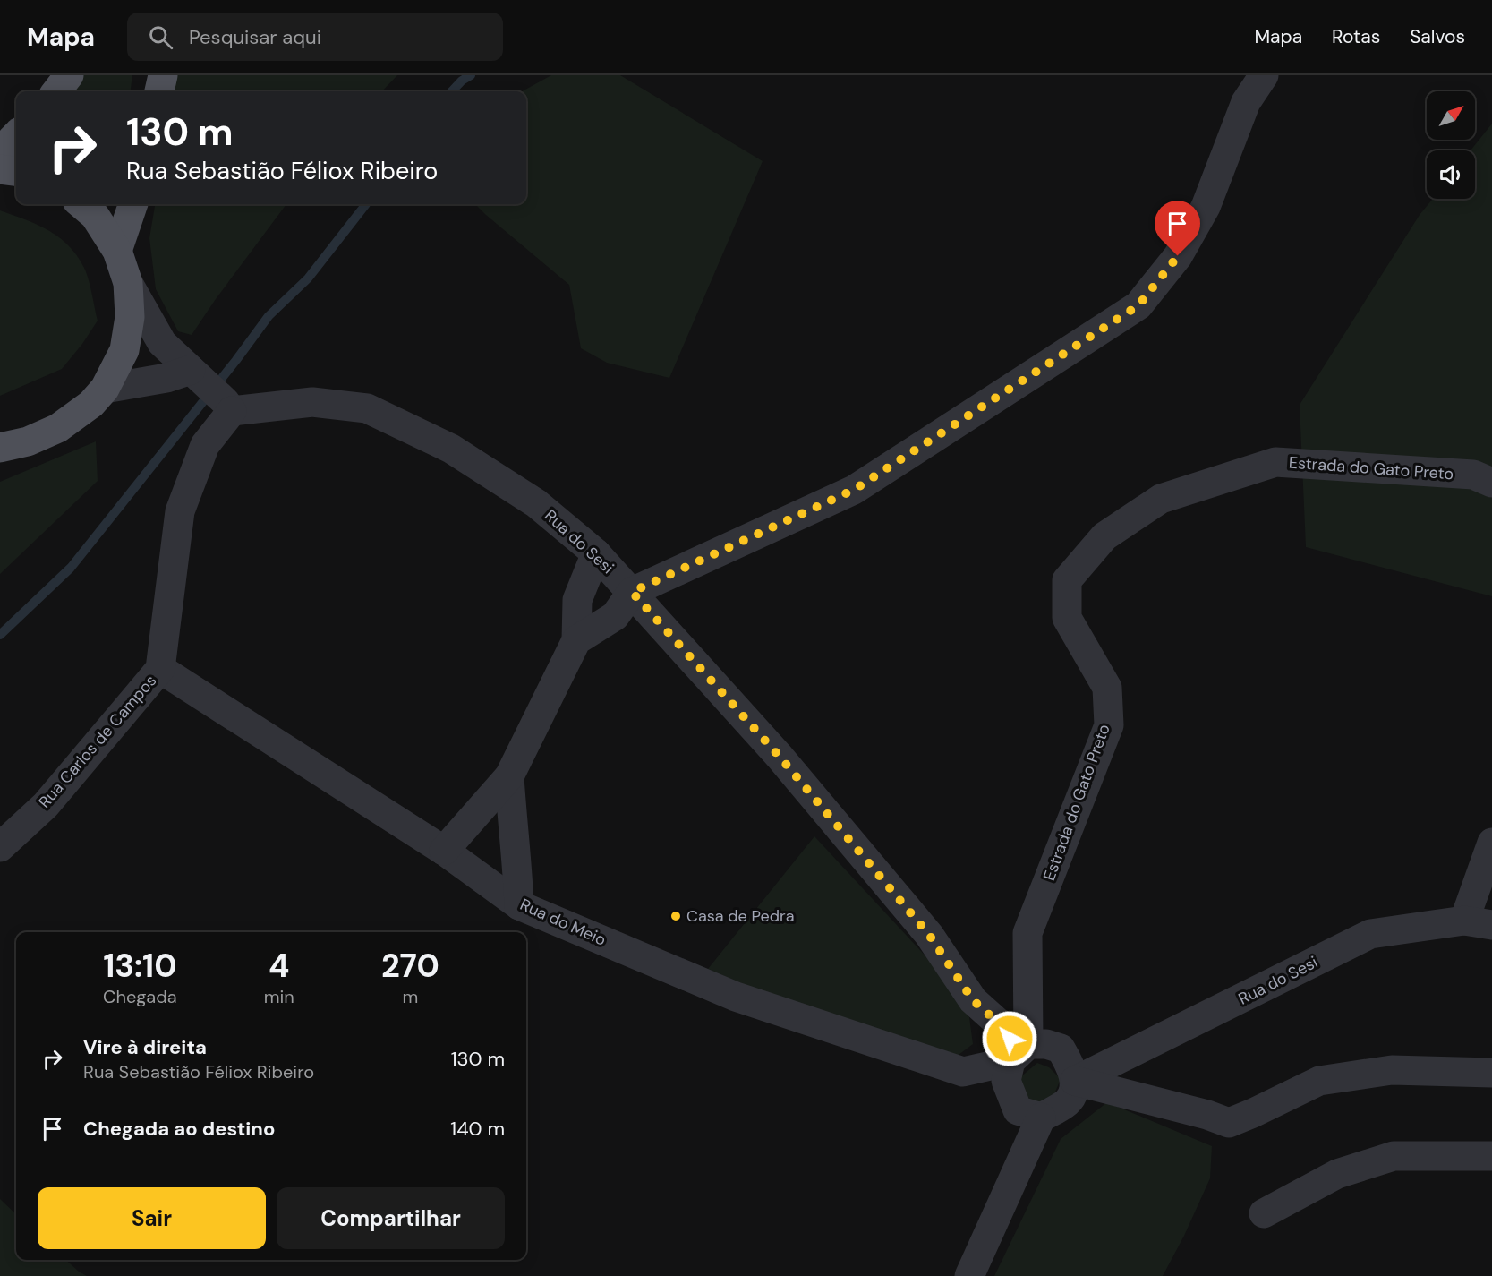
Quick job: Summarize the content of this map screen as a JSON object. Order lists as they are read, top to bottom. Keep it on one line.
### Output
{"streets":{"street":["Estrada do Gato Preto","Rua do Sesi","Rua Carlos de Campos","Rua do Meio"]},"crossings":[["Estrada do Gato Preto","Rua do Sesi"],["Estrada do Gato Preto","Rua do Meio"],["Rua do Sesi","Rua Carlos de Campos"],["Rua do Sesi","Rua do Meio"],["Rua Carlos de Campos","Rua do Meio"]],"places":["Casa de Pedra"],"north":"top right","page":{"header":"Mapa","search":"Pesquisar aqui","nav":["Mapa","Rotas","Salvos"],"turn":["130 m","Rua Sebastião Féliox Ribeiro"],"eta":["13:10","Chegada","4","min","270","m"],"list":[{"name":"Vire à direita","note":"Rua Sebastião Féliox Ribeiro","value":"130 m"},{"name":"Chegada ao destino","value":"140 m"}],"buttons":["Sair","Compartilhar"]}}
